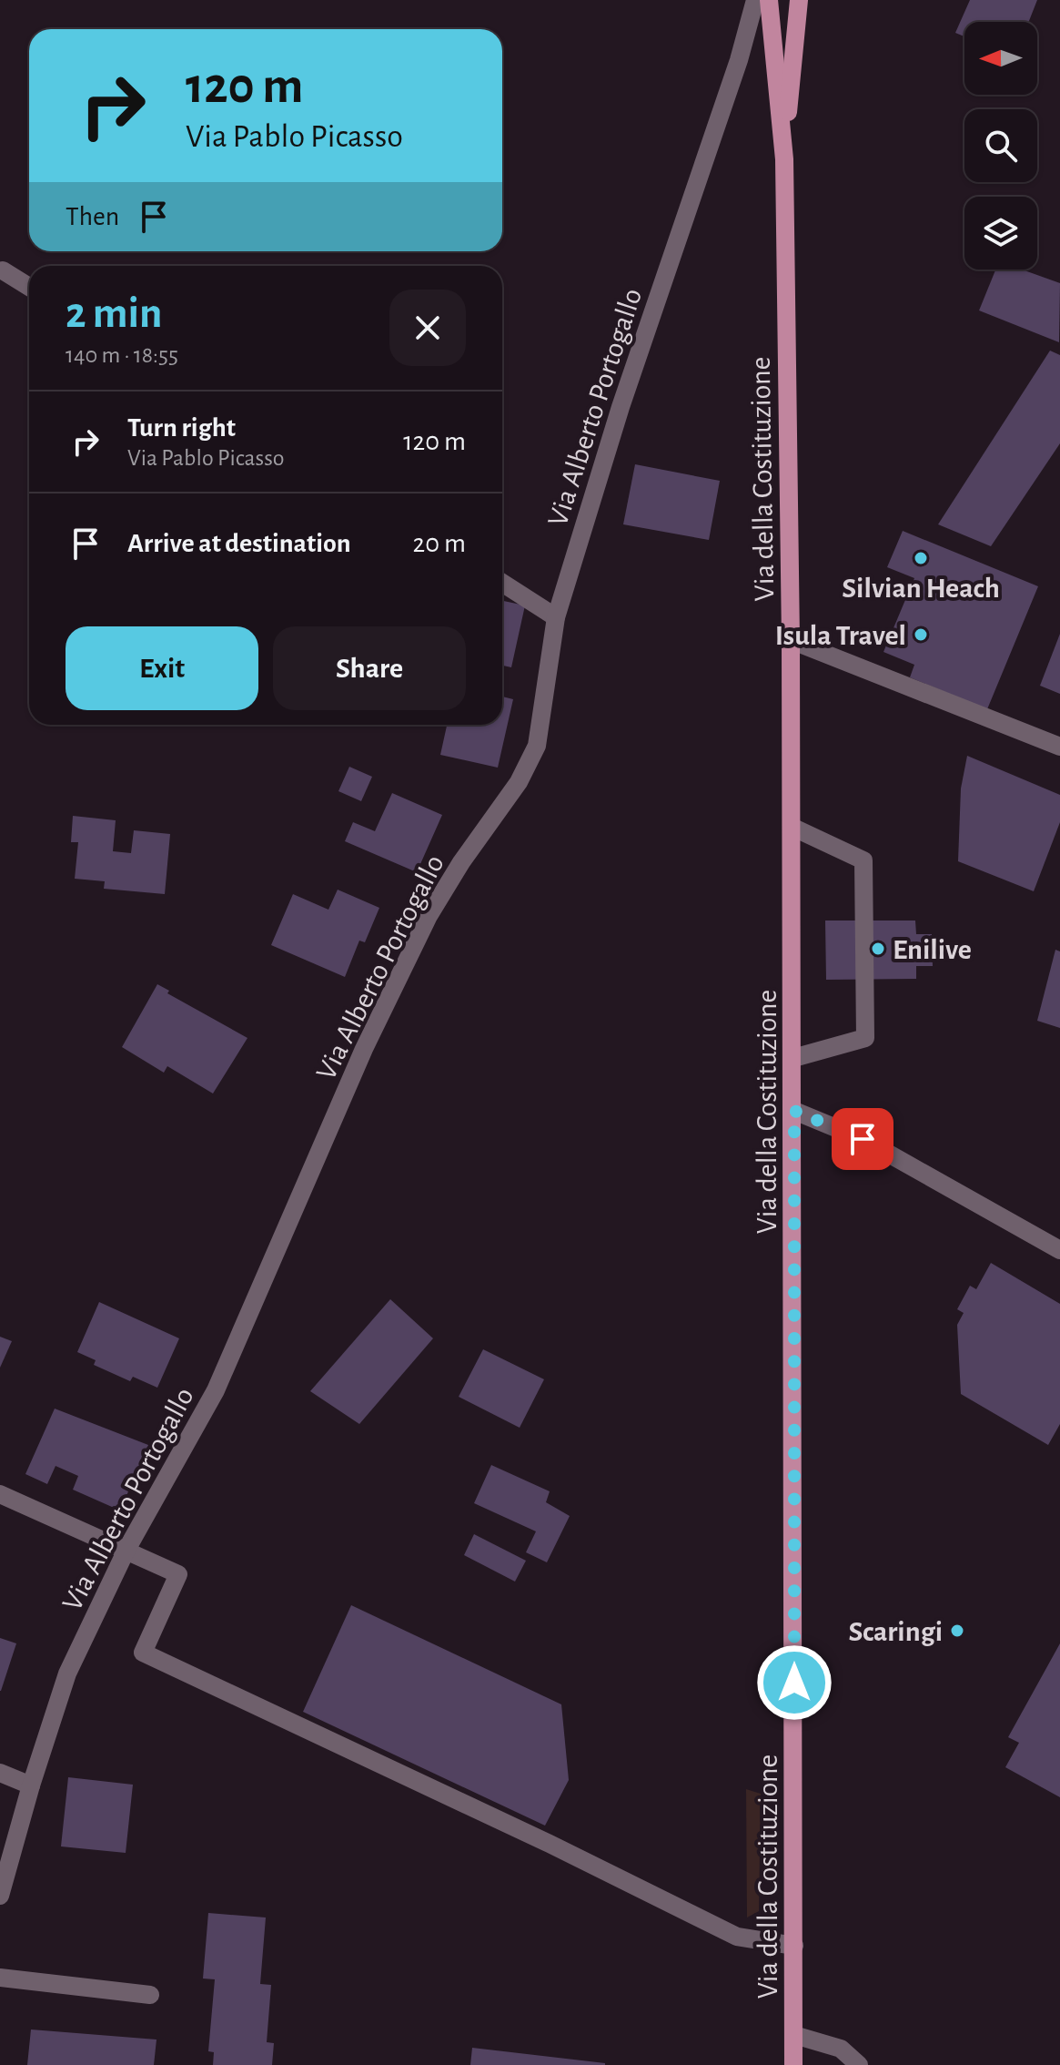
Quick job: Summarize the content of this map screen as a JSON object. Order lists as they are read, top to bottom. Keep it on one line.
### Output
{"streets":{"main road":["Via della Costituzione"],"street":["Via Alberto Portogallo"]},"places":["Silvian Heach","Isula Travel","Enilive","Scaringi"],"north":"left","page":{"turn":["120 m","Via Pablo Picasso"],"then":"Then","heading":["2 min","140 m · 18:55"],"list":[{"name":"Turn right","note":"Via Pablo Picasso","value":"120 m"},{"name":"Arrive at destination","value":"20 m"}],"buttons":["Exit","Share"]}}
